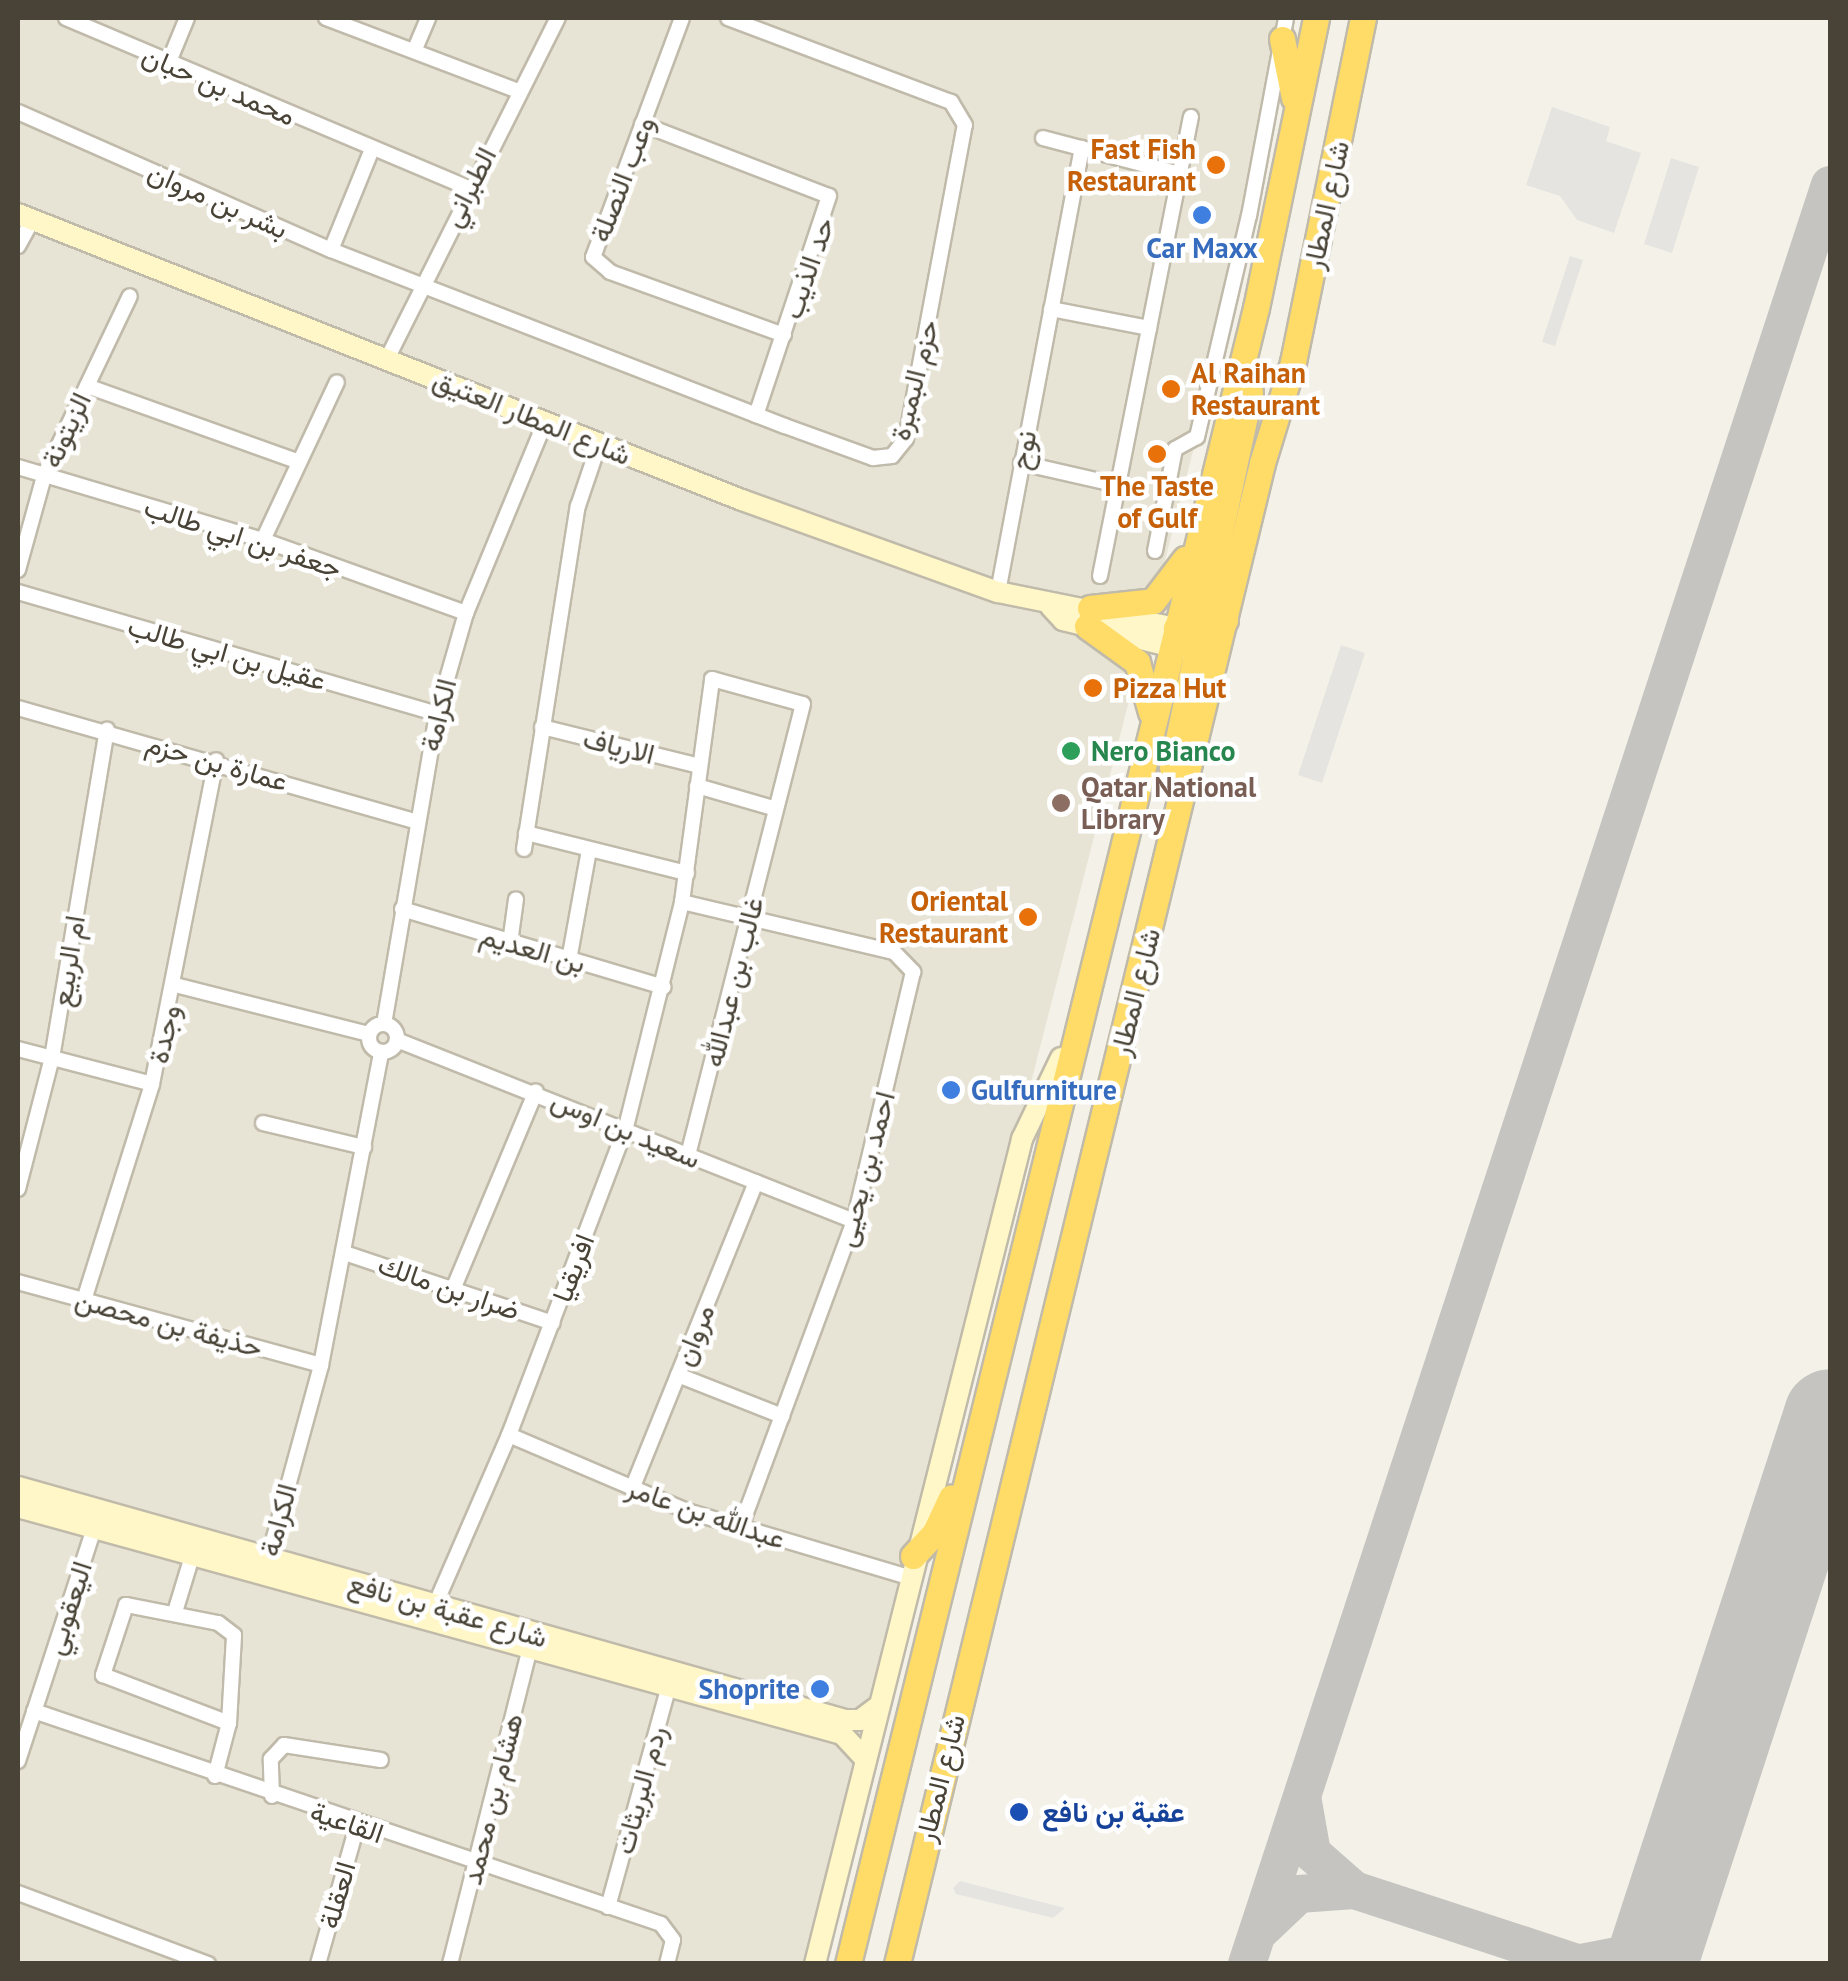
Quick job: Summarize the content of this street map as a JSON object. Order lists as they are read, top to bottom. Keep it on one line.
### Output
{"streets":{"highway":["شارع المطار"],"street":["محمد بن حبان","وعب النصلة","الطبراني","بشر بن مروان","حد الذيب","حزم البمبرة","شارع المطار العتيق","الزيتونة","نوح","جعفر بن ابي طالب","عقيل بن ابي طالب","الكرامة","الارياف","عمارة بن حزم","بن العديم","ام الربيع","غالب بن عبدالله","وجدة","سعيد بن اوس","احمد بن يحيى","افريقيا","ضرار بن مالك","حذيفة بن محصن","مروان","عبدالله بن عامر","اليعقوبي","شارع عقبة بن نافع","ردم البريثات","هشام بن محمد","القاعية","العقلة"]},"crossings":[["محمد بن حبان","الطبراني"],["وعب النصلة","حد الذيب"],["الطبراني","بشر بن مروان"],["الطبراني","حزم البمبرة"],["الطبراني","شارع المطار العتيق"],["بشر بن مروان","حزم البمبرة"],["شارع المطار","شارع المطار العتيق"],["شارع المطار","عبدالله بن عامر"],["شارع المطار","شارع عقبة بن نافع"],["حد الذيب","حزم البمبرة"],["شارع المطار العتيق","نوح"],["شارع المطار العتيق","الكرامة"],["الزيتونة","جعفر بن ابي طالب"],["جعفر بن ابي طالب","الكرامة"],["عقيل بن ابي طالب","الكرامة"],["الكرامة","عمارة بن حزم"],["الكرامة","بن العديم"],["الكرامة","ضرار بن مالك"],["الكرامة","حذيفة بن محصن"],["الكرامة","شارع عقبة بن نافع"],["الارياف","افريقيا"],["عمارة بن حزم","ام الربيع"],["عمارة بن حزم","وجدة"],["بن العديم","افريقيا"],["غالب بن عبدالله","سعيد بن اوس"],["غالب بن عبدالله","احمد بن يحيى"],["غالب بن عبدالله","افريقيا"],["وجدة","حذيفة بن محصن"],["سعيد بن اوس","احمد بن يحيى"],["سعيد بن اوس","افريقيا"],["سعيد بن اوس","مروان"],["احمد بن يحيى","عبدالله بن عامر"],["افريقيا","ضرار بن مالك"],["افريقيا","عبدالله بن عامر"],["افريقيا","شارع عقبة بن نافع"],["مروان","عبدالله بن عامر"],["اليعقوبي","شارع عقبة بن نافع"],["اليعقوبي","القاعية"],["شارع عقبة بن نافع","ردم البريثات"],["شارع عقبة بن نافع","هشام بن محمد"],["ردم البريثات","القاعية"],["هشام بن محمد","القاعية"],["القاعية","العقلة"]],"places":["Fast Fish Restaurant","Car Maxx","Al Raihan Restaurant","The Taste of Gulf","Pizza Hut","Nero Bianco","Qatar National Library","Oriental Restaurant","Gulfurniture","Shoprite","عقبة بن نافع"]}
